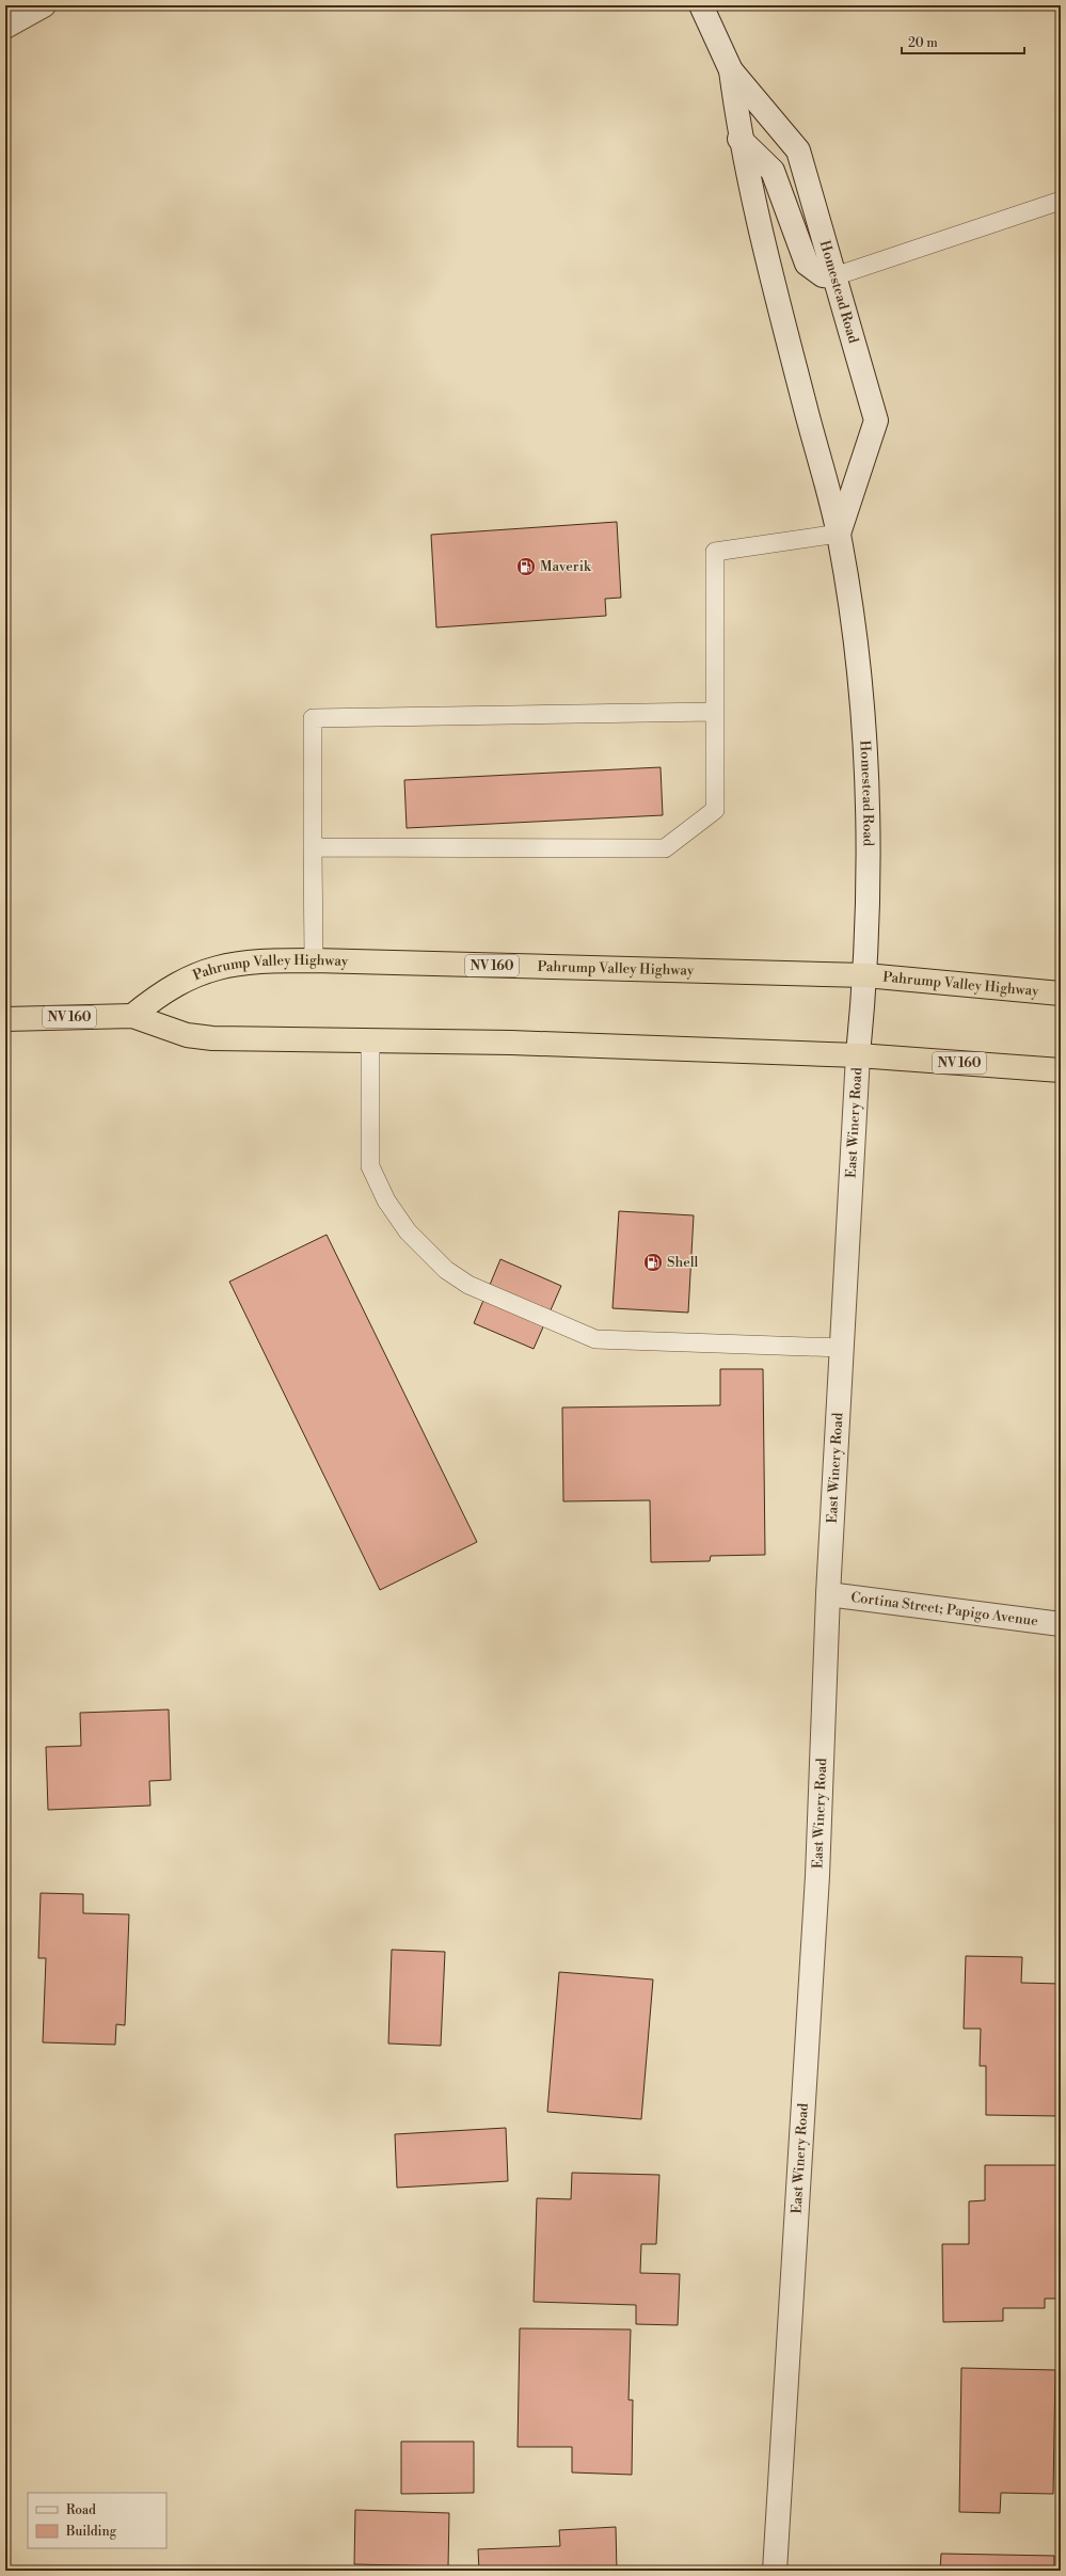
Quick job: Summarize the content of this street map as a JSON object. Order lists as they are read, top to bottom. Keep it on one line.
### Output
{"streets":{"highway":["NV 160","Pahrump Valley Highway"],"street":["Homestead Road","East Winery Road","Cortina Street; Papigo Avenue"]},"crossings":[["Homestead Road","NV 160"],["Homestead Road","Pahrump Valley Highway"],["Homestead Road","East Winery Road"],["NV 160","Pahrump Valley Highway"],["NV 160","East Winery Road"],["East Winery Road","Cortina Street; Papigo Avenue"]],"places":{"fuel station":["Maverik","Shell"]},"legend":["Road","Building"],"scale_bar":"20 m"}
